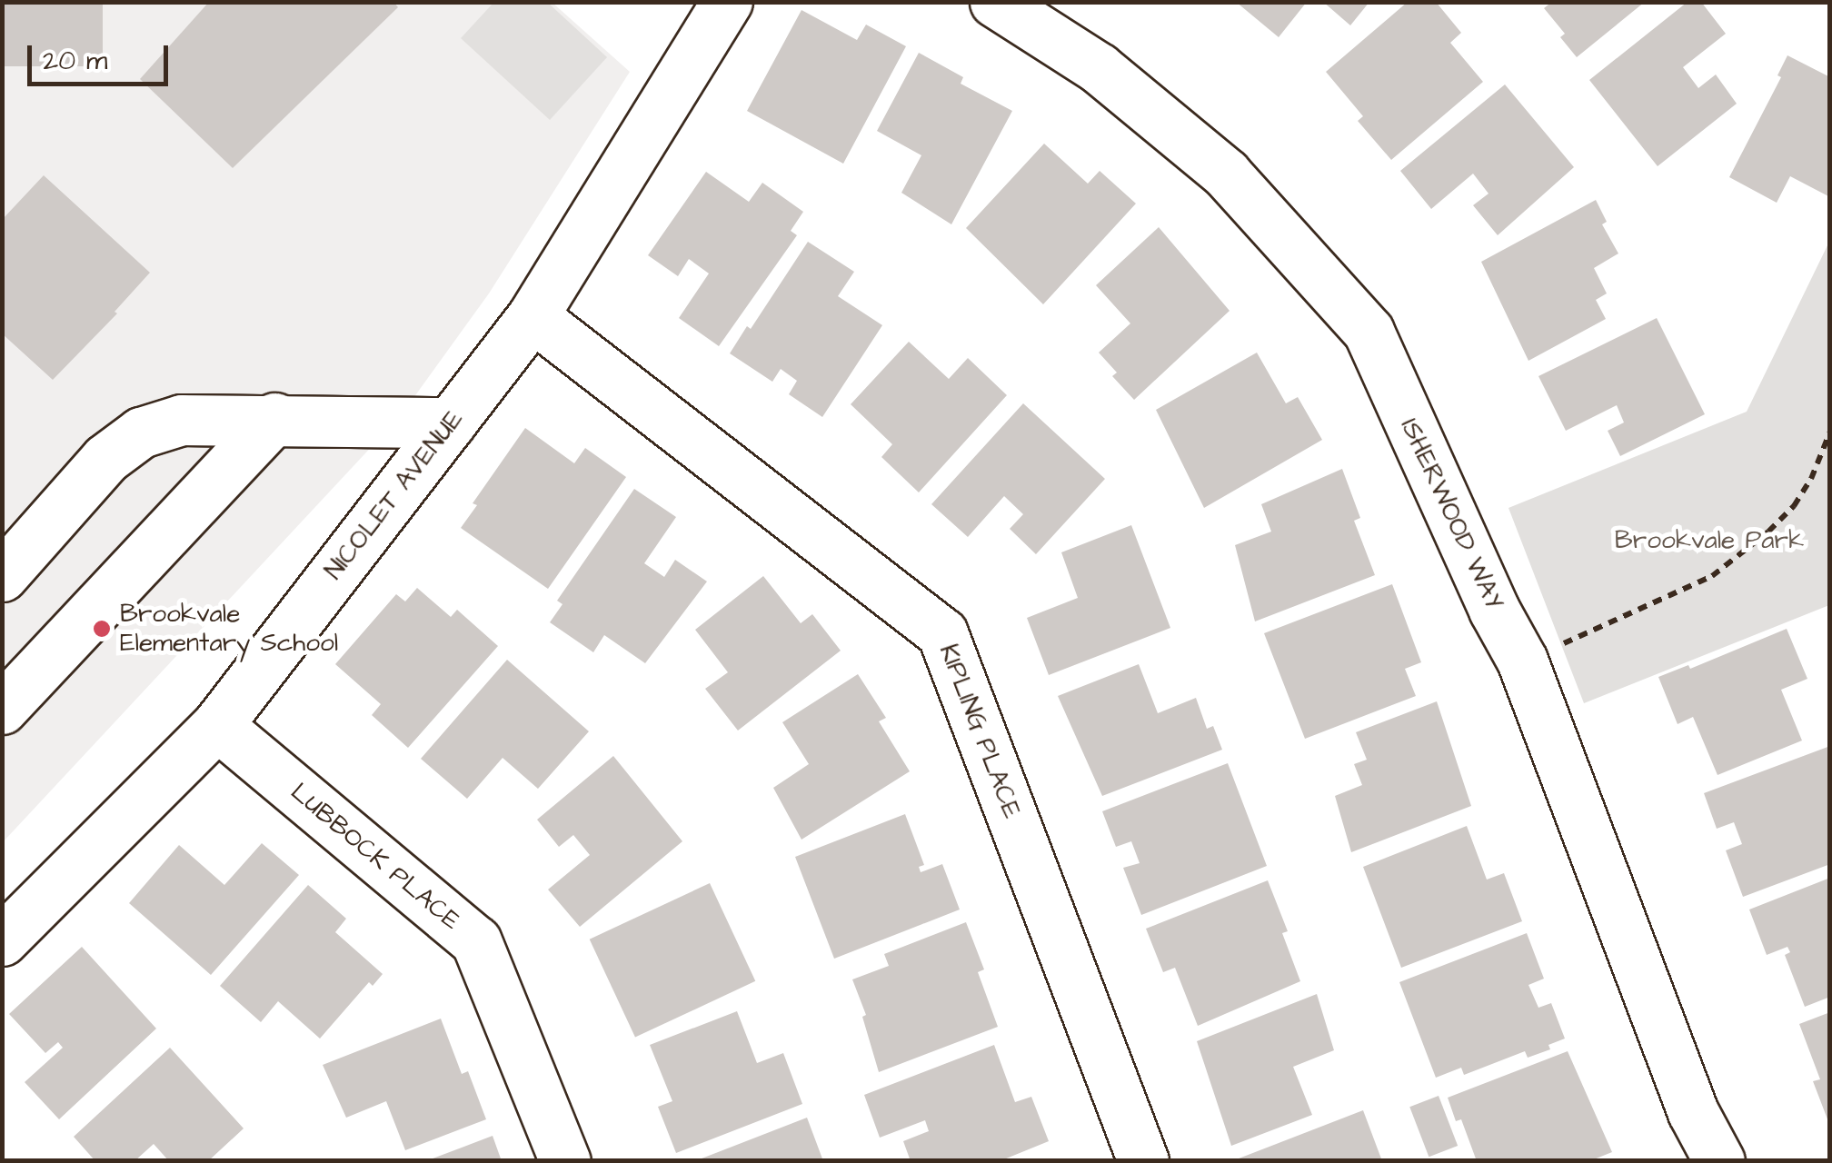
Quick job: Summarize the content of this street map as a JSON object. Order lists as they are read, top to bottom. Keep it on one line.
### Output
{"streets":{"street":["NICOLET AVENUE","ISHERWOOD WAY","KIPLING PLACE","LUBBOCK PLACE"]},"crossings":[["NICOLET AVENUE","KIPLING PLACE"],["NICOLET AVENUE","LUBBOCK PLACE"]],"parks":["Brookvale Park"],"places":["Brookvale Elementary School"],"scale_bar":"20 m"}
